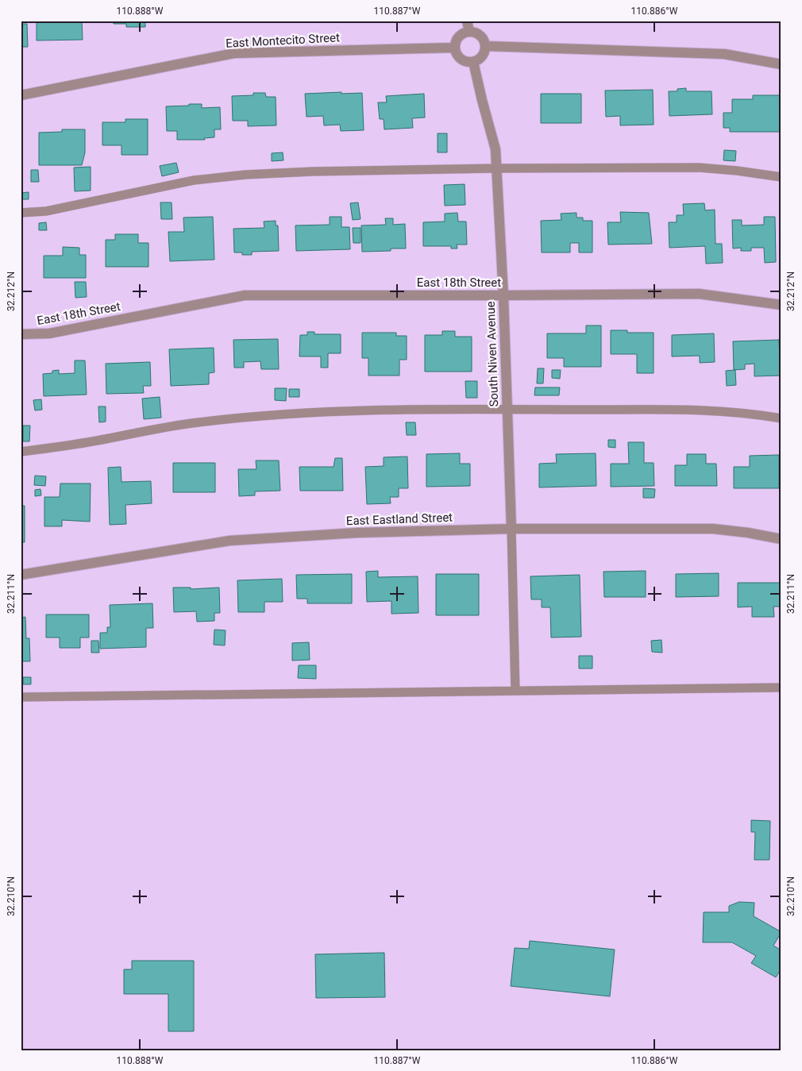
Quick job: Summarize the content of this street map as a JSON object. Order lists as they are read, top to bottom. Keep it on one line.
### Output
{"streets":{"street":["East Montecito Street","East 18th Street","South Niven Avenue","East Eastland Street"]},"crossings":[["East Montecito Street","South Niven Avenue"],["East 18th Street","South Niven Avenue"],["South Niven Avenue","East Eastland Street"]],"coordinates":["110.888°W","110.887°W","110.886°W","32.212°N","32.211°N","32.210°N"]}
